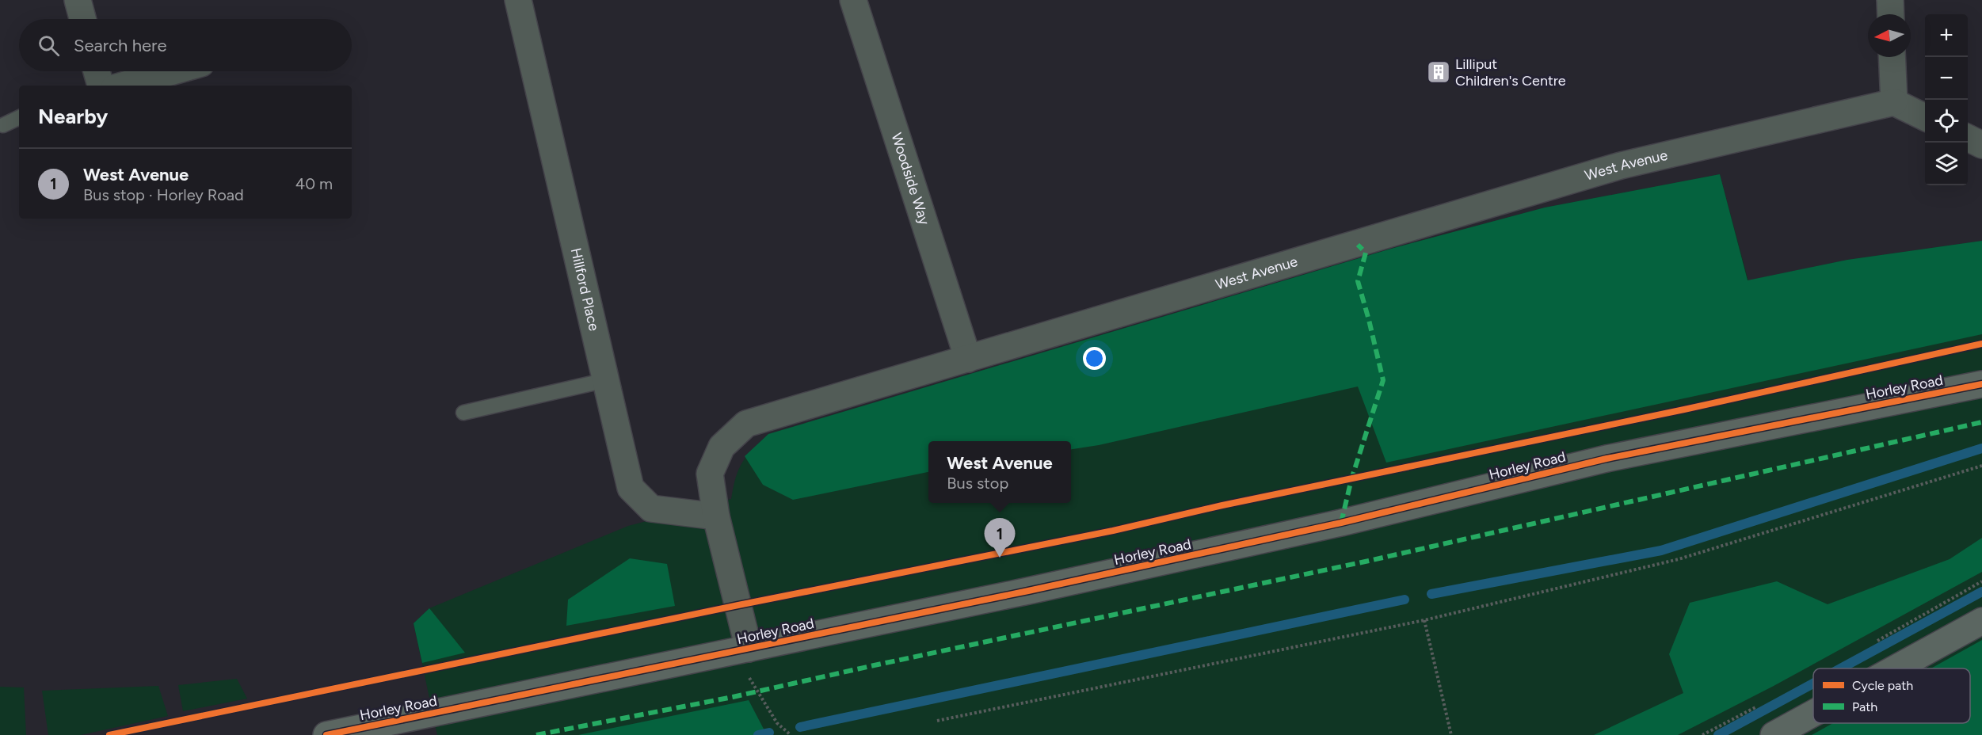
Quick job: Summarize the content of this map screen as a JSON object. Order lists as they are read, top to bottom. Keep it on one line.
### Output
{"streets":{"main road":["Horley Road"],"street":["West Avenue","Woodside Way","Hillford Place"]},"crossings":[["West Avenue","Woodside Way"],["West Avenue","Hillford Place"],["West Avenue","Horley Road"]],"places":{"building":["Lilliput Children's Centre"]},"legend":["Cycle path","Path"],"north":"left","page":{"map_buttons":["+","−"],"search":"Search here","heading":"Nearby","list":[{"mark":"1","name":"West Avenue","note":"Bus stop · Horley Road","value":"40 m"}],"popup":["West Avenue","Bus stop"],"pins":"1"}}
